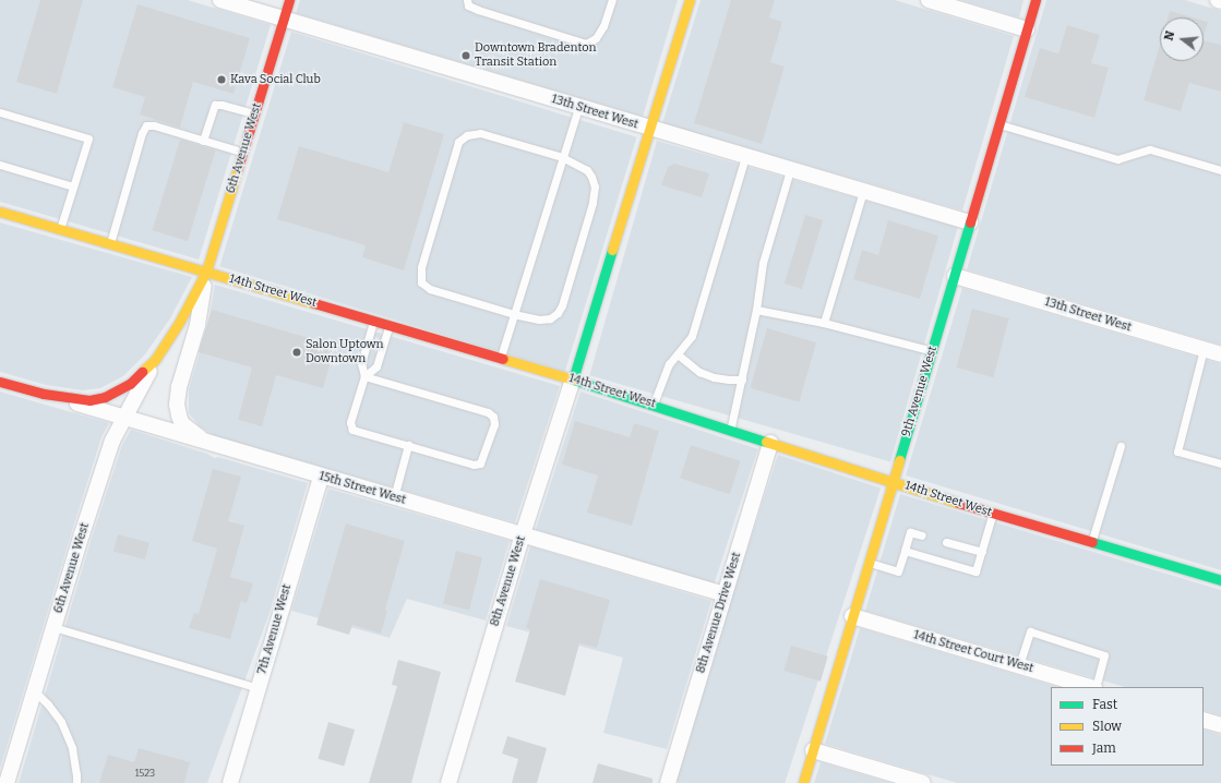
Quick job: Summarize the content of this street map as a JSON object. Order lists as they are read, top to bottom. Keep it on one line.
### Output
{"streets":{"main road":["6th Avenue West","14th Street West","9th Avenue West","15th Street West"],"street":["13th Street West","8th Avenue West","8th Avenue Drive West","7th Avenue West","14th Street Court West"]},"crossings":[["13th Street West","6th Avenue West"],["13th Street West","9th Avenue West"],["6th Avenue West","14th Street West"],["6th Avenue West","15th Street West"],["14th Street West","9th Avenue West"],["14th Street West","8th Avenue West"],["14th Street West","8th Avenue Drive West"],["9th Avenue West","14th Street Court West"],["15th Street West","8th Avenue West"],["15th Street West","8th Avenue Drive West"],["15th Street West","7th Avenue West"]],"places":["Downtown Bradenton Transit Station","Kava Social Club","Salon Uptown Downtown"],"house_numbers":["1523"],"legend":["Fast","Slow","Jam"],"north":"left"}
